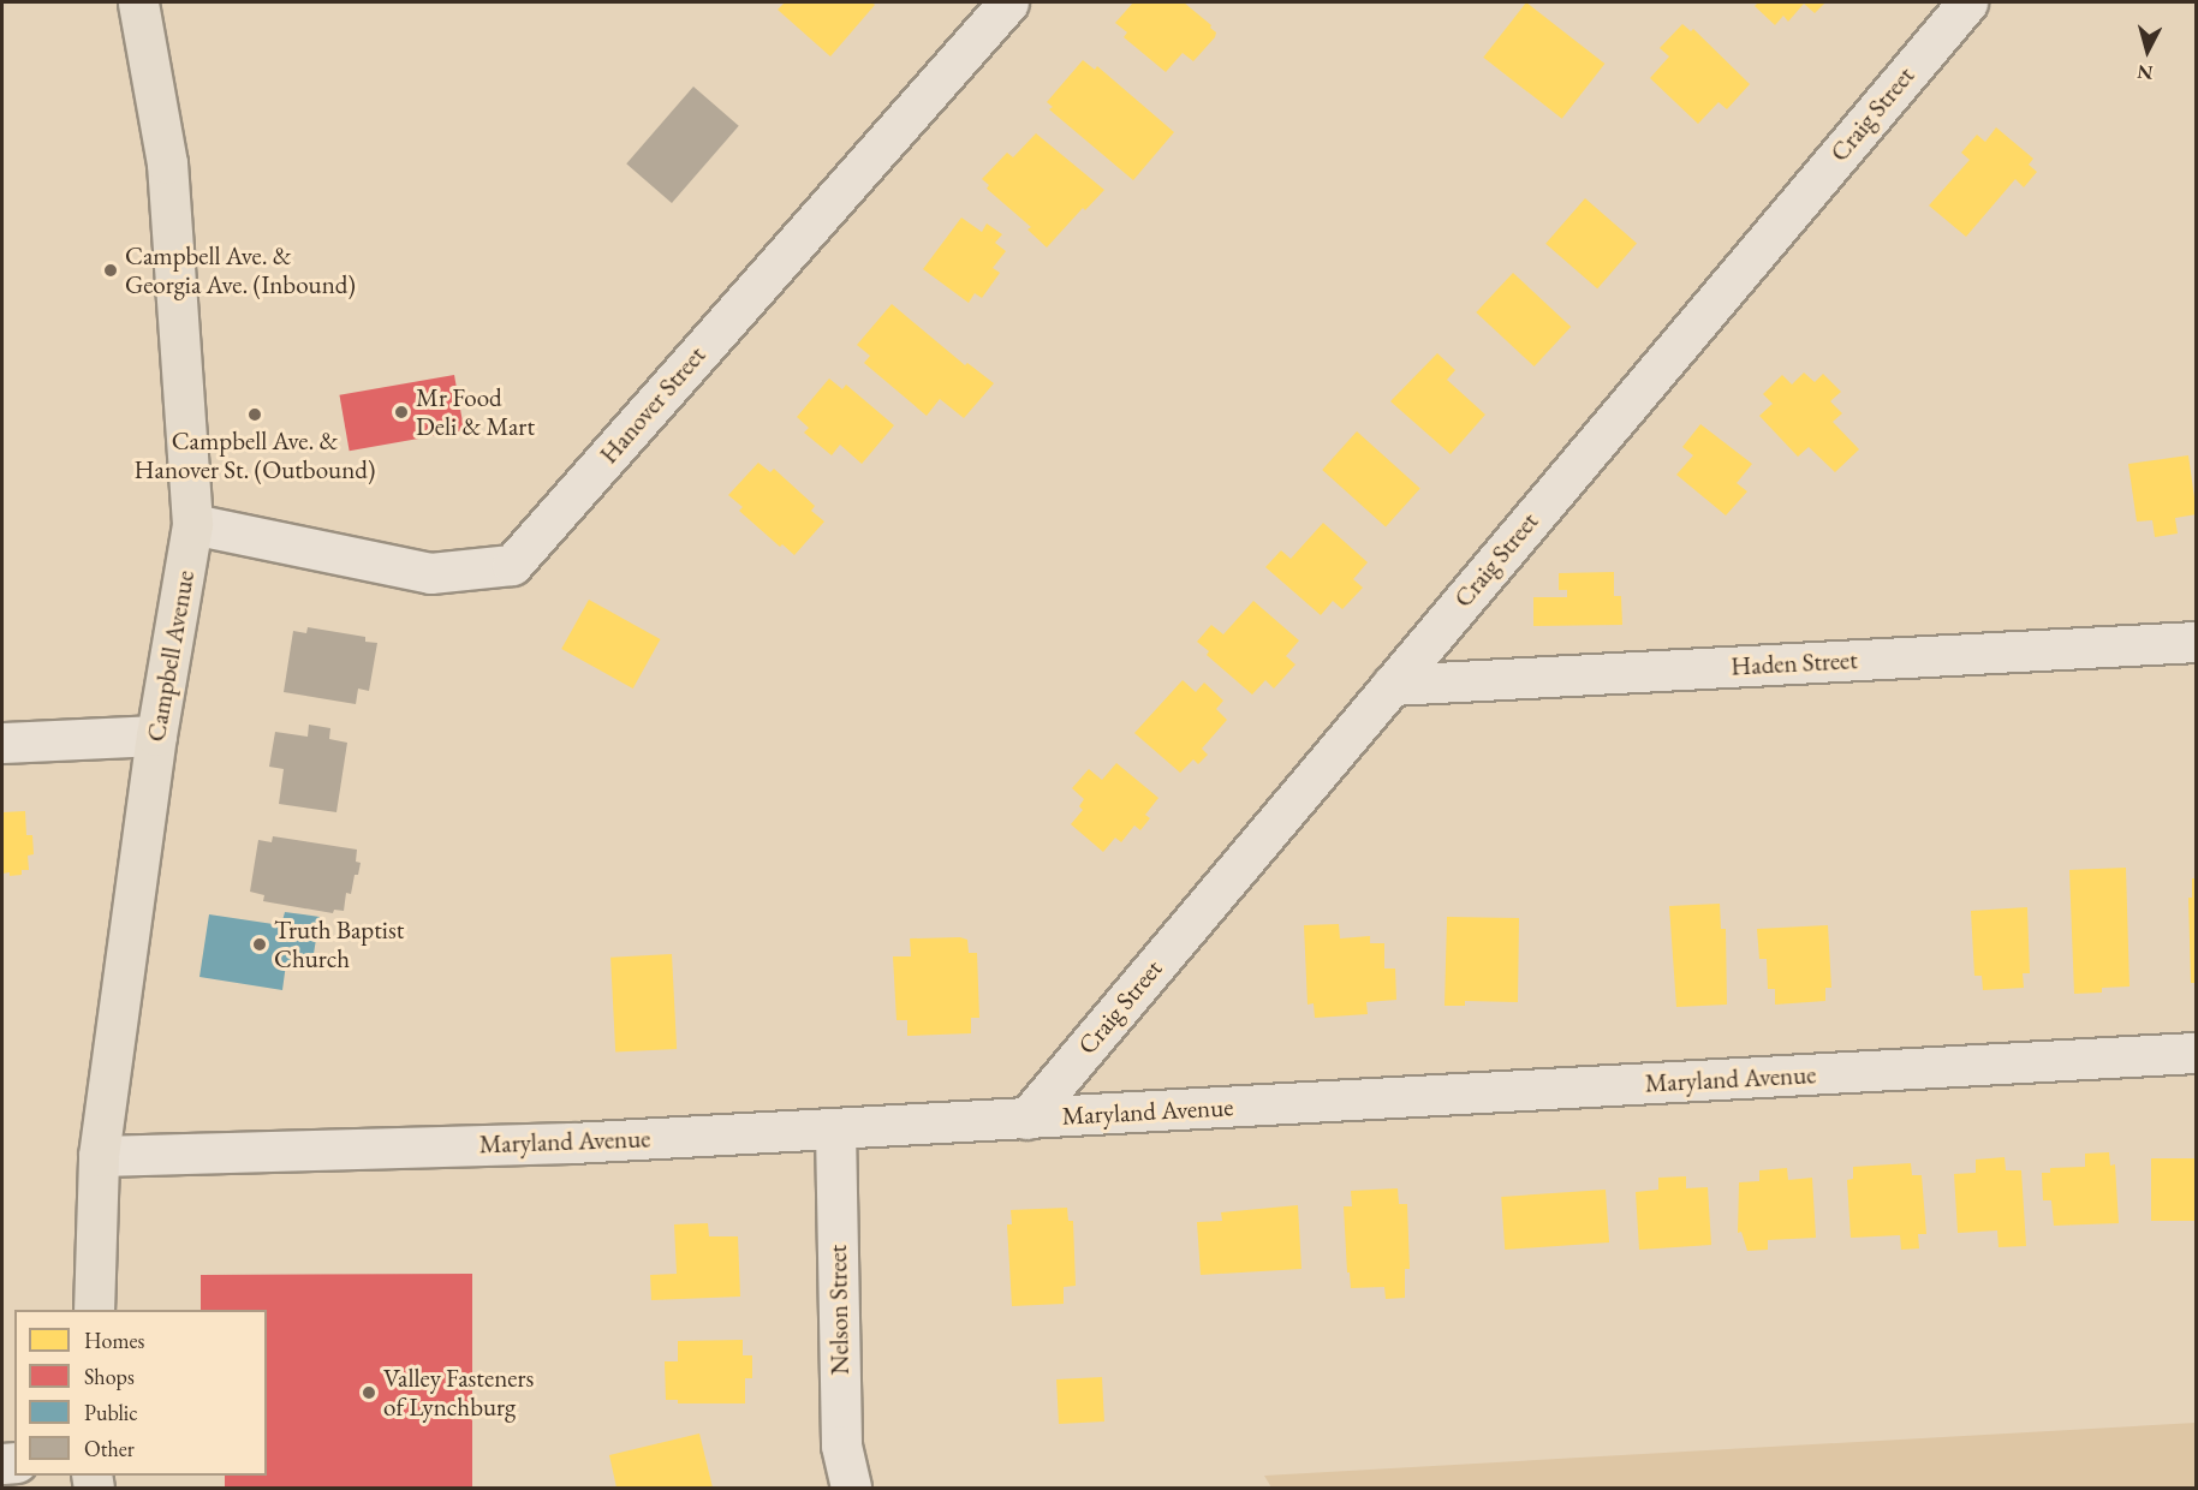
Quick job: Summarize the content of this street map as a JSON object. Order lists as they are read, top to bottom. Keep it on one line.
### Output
{"streets":{"main road":["Campbell Avenue"],"street":["Craig Street","Hanover Street","Haden Street","Maryland Avenue","Nelson Street"]},"crossings":[["Craig Street","Haden Street"],["Craig Street","Maryland Avenue"],["Hanover Street","Campbell Avenue"],["Campbell Avenue","Maryland Avenue"],["Maryland Avenue","Nelson Street"]],"places":["Campbell Ave. & Georgia Ave. (Inbound)","Mr Food Deli & Mart","Campbell Ave. & Hanover St. (Outbound)","Truth Baptist Church","Valley Fasteners of Lynchburg"],"legend":["Homes","Shops","Public","Other"],"north":"bottom"}
